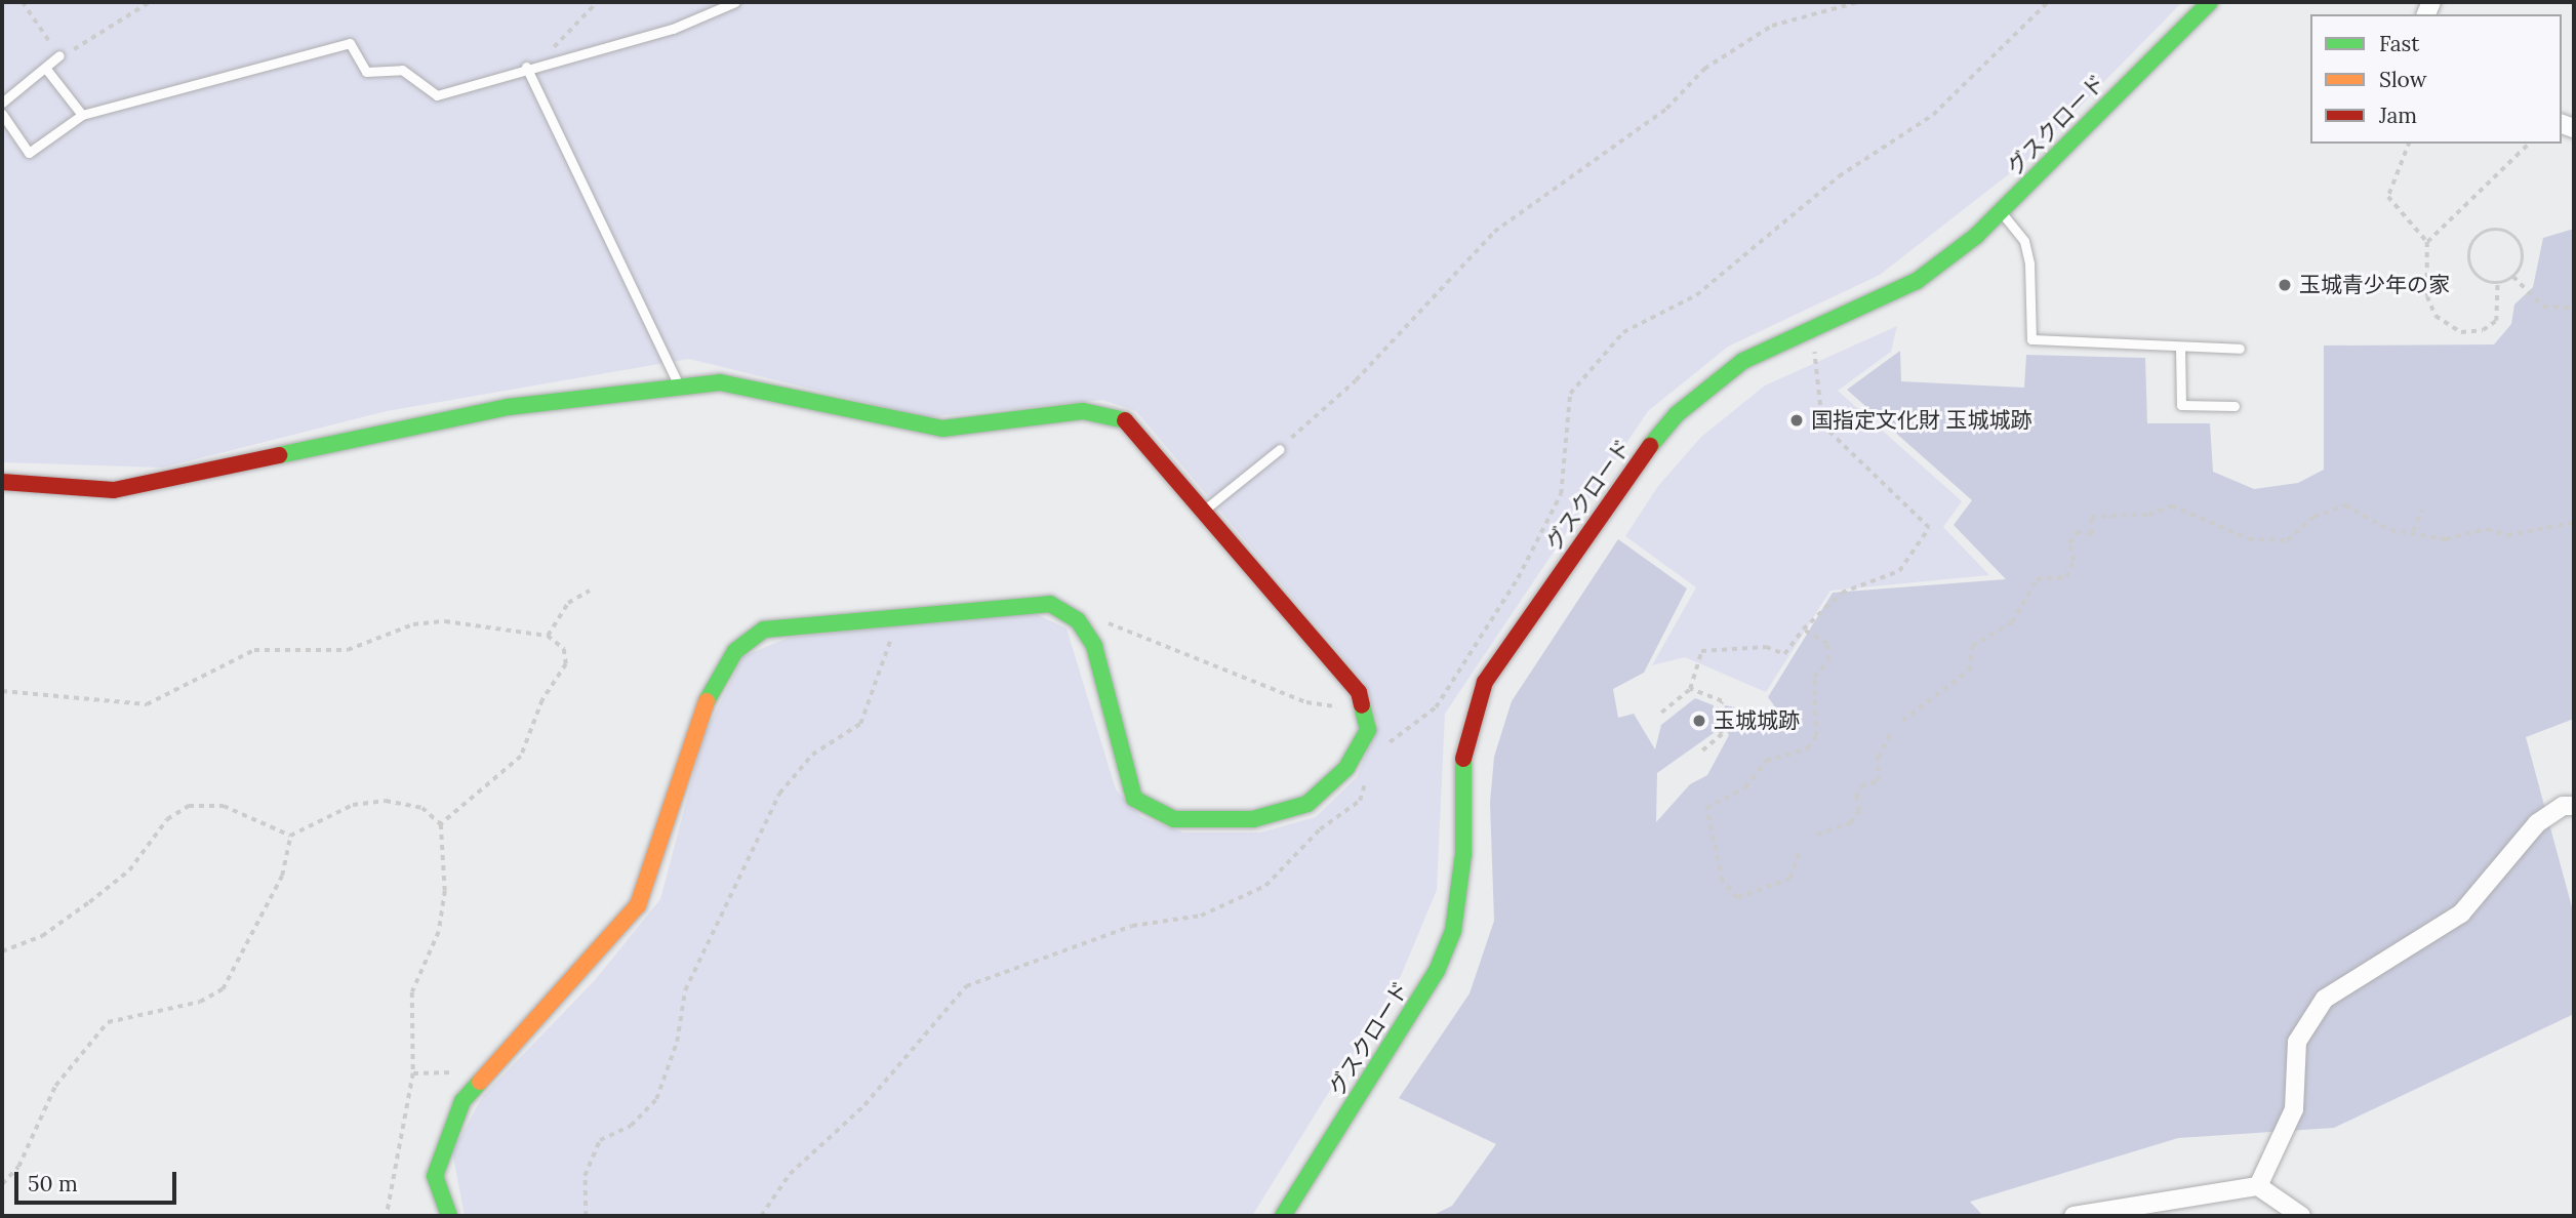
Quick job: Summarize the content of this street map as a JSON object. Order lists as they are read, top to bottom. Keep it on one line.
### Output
{"streets":{"street":["グスクロード"]},"places":["玉城青少年の家","国指定文化財 玉城城跡","玉城城跡"],"legend":["Fast","Slow","Jam"],"scale_bar":"50 m"}
